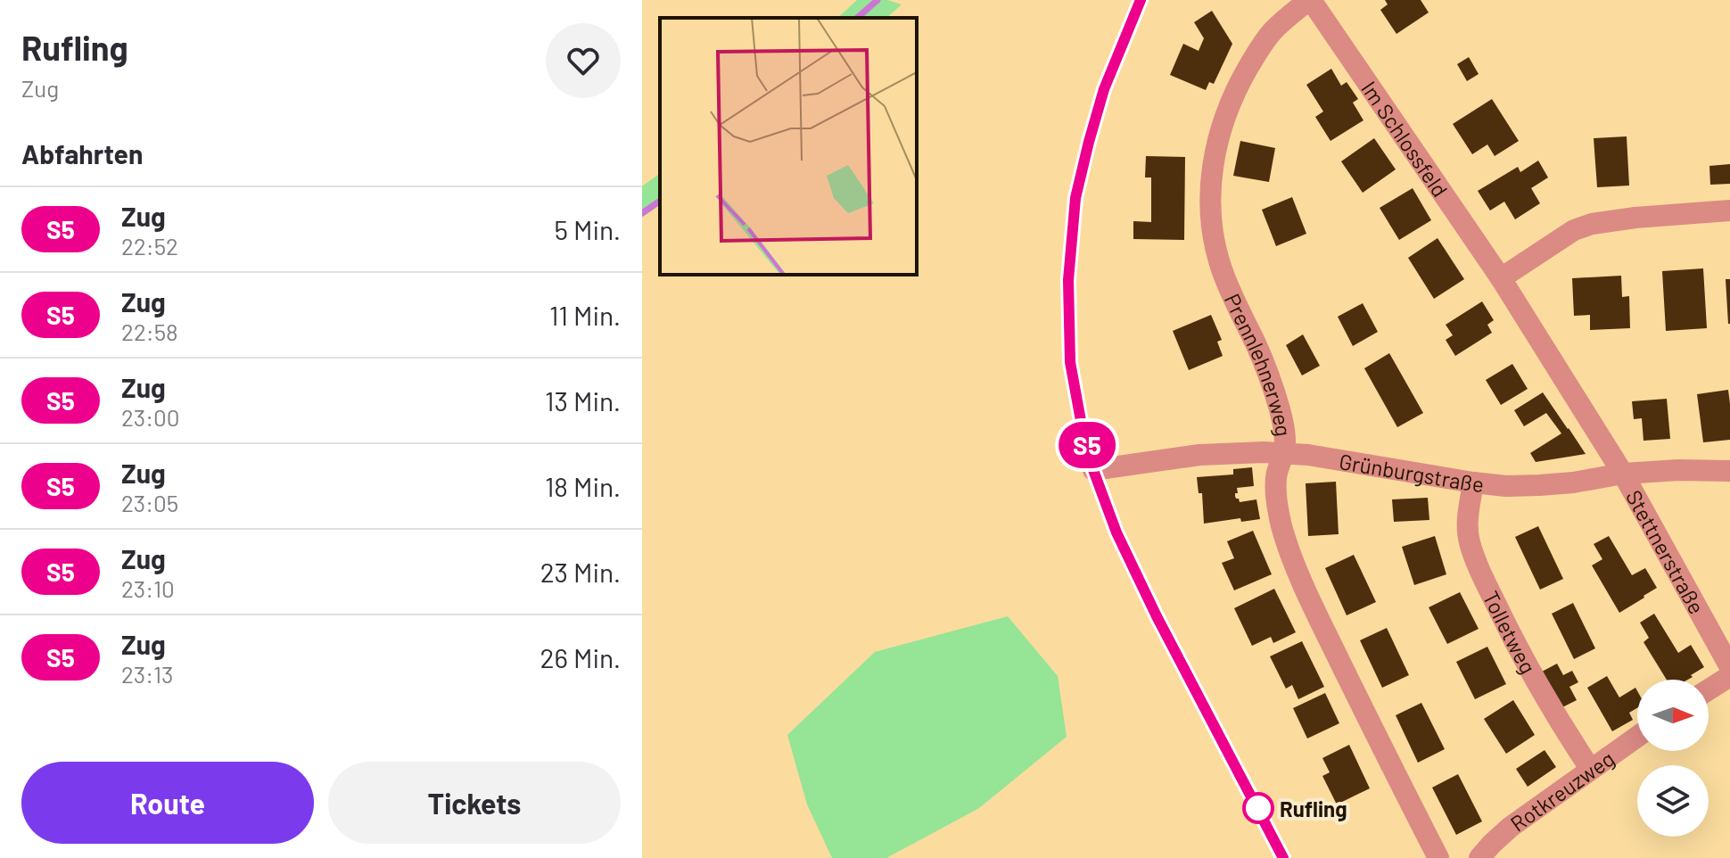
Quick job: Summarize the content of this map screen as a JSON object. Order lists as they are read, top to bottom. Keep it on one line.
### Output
{"streets":{"street":["Im Schlossfeld","Prennlehnerweg","Grünburgstraße","Stettnerstraße","Tolletweg","Rotkreuzweg"]},"crossings":[["Im Schlossfeld","Prennlehnerweg"],["Im Schlossfeld","Grünburgstraße"],["Im Schlossfeld","Stettnerstraße"],["Prennlehnerweg","Grünburgstraße"],["Grünburgstraße","Stettnerstraße"],["Grünburgstraße","Tolletweg"],["Tolletweg","Rotkreuzweg"]],"places":["Rufling"],"north":"right","page":{"heading":[["Rufling","Zug"],"Abfahrten"],"on_map":"S5","list":[{"mark":"S5","name":"Zug","note":"22:52","value":"5 Min."},{"mark":"S5","name":"Zug","note":"22:58","value":"11 Min."},{"mark":"S5","name":"Zug","note":"23:00","value":"13 Min."},{"mark":"S5","name":"Zug","note":"23:05","value":"18 Min."},{"mark":"S5","name":"Zug","note":"23:10","value":"23 Min."},{"mark":"S5","name":"Zug","note":"23:13","value":"26 Min."}],"buttons":["Route","Tickets"]}}
